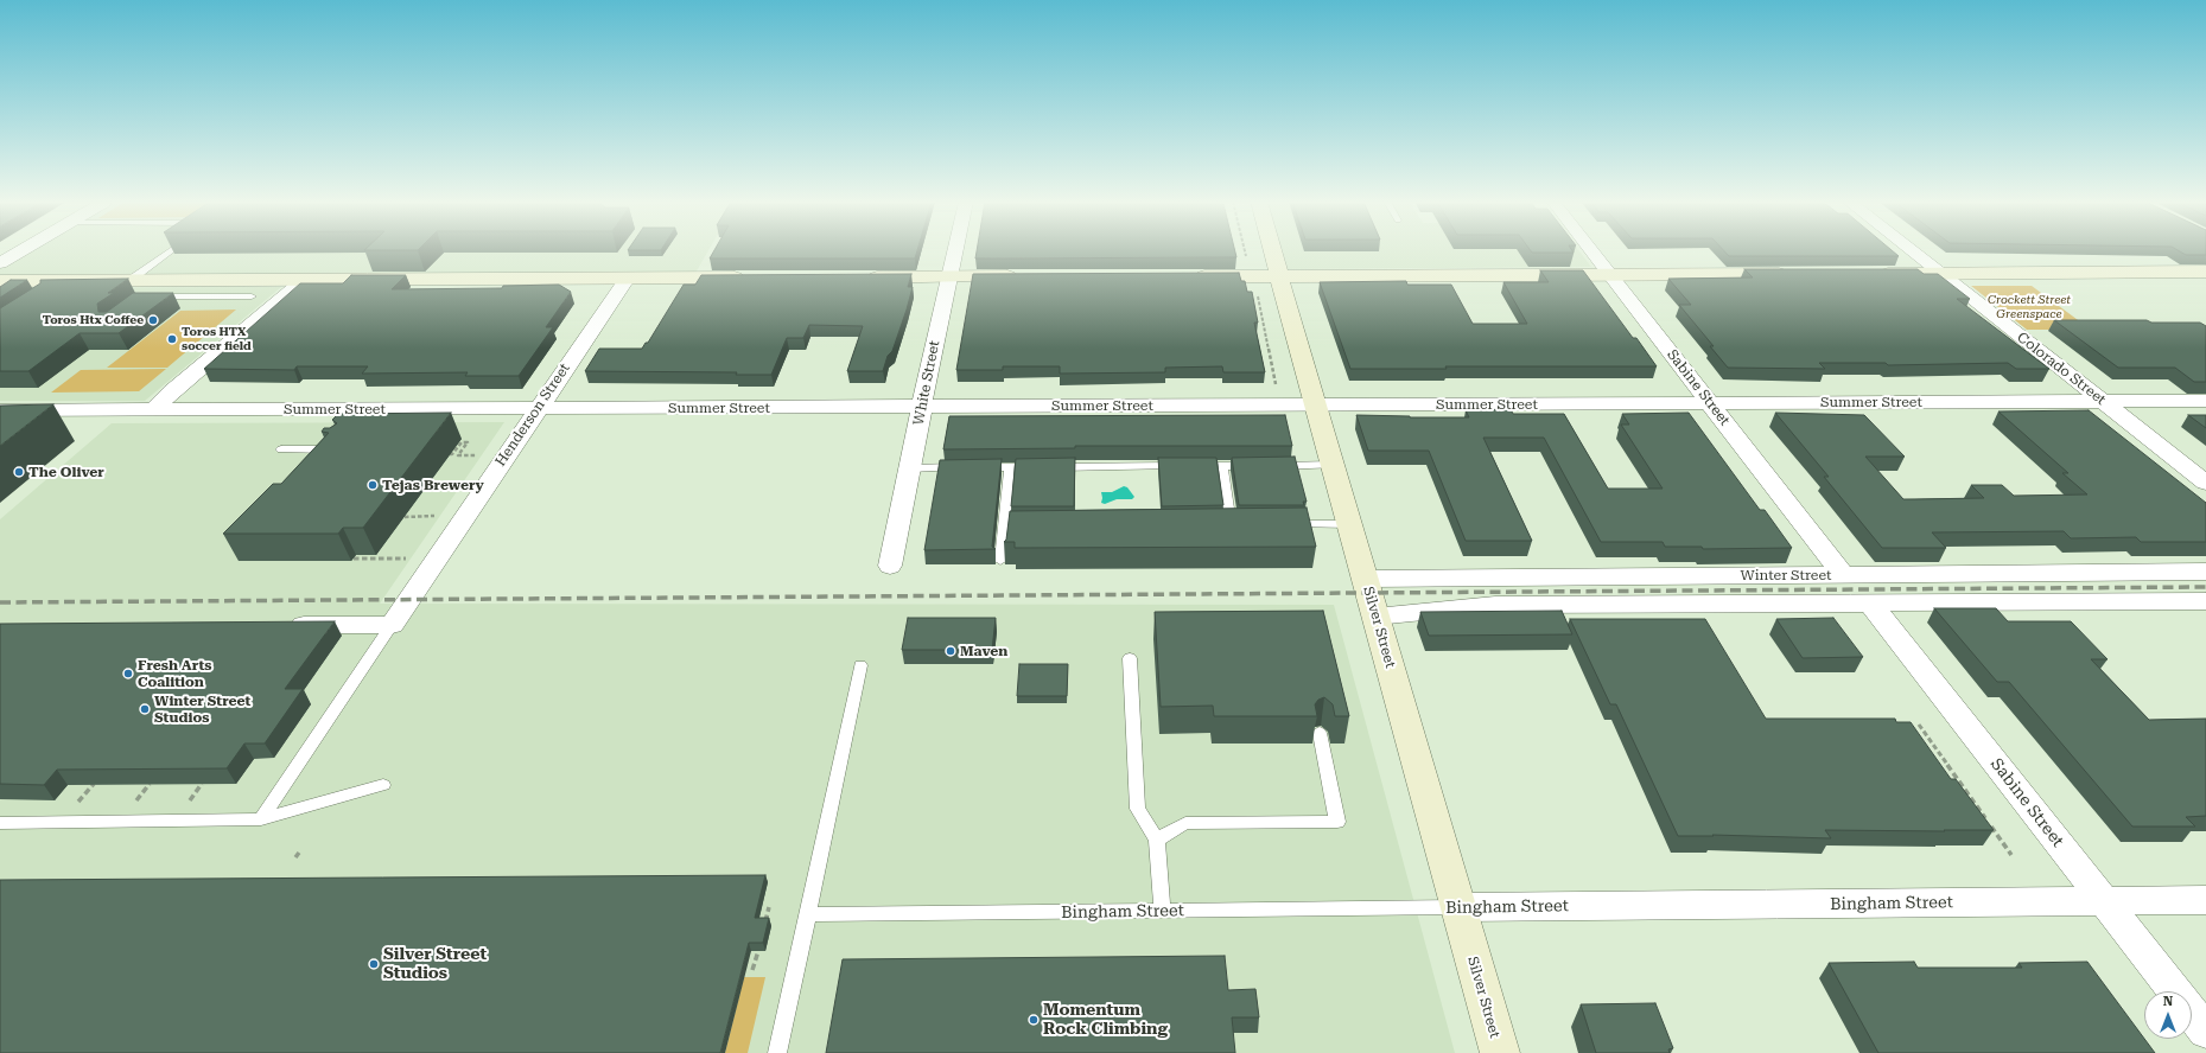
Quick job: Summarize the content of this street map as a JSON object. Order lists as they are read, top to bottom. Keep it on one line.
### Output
{"streets":{"main road":["Silver Street"],"street":["Colorado Street","White Street","Sabine Street","Summer Street","Henderson Street","Winter Street","Bingham Street"]},"crossings":[["Colorado Street","Summer Street"],["White Street","Summer Street"],["Sabine Street","Summer Street"],["Sabine Street","Winter Street"],["Sabine Street","Bingham Street"],["Summer Street","Henderson Street"],["Summer Street","Silver Street"],["Winter Street","Silver Street"],["Silver Street","Bingham Street"]],"parks":["Crockett Street Greenspace"],"places":["Toros Htx Coffee","Toros HTX soccer field","The Oliver","Tejas Brewery","Maven","Fresh Arts Coalition","Winter Street Studios","Silver Street Studios","Momentum Rock Climbing"],"north":"top"}
